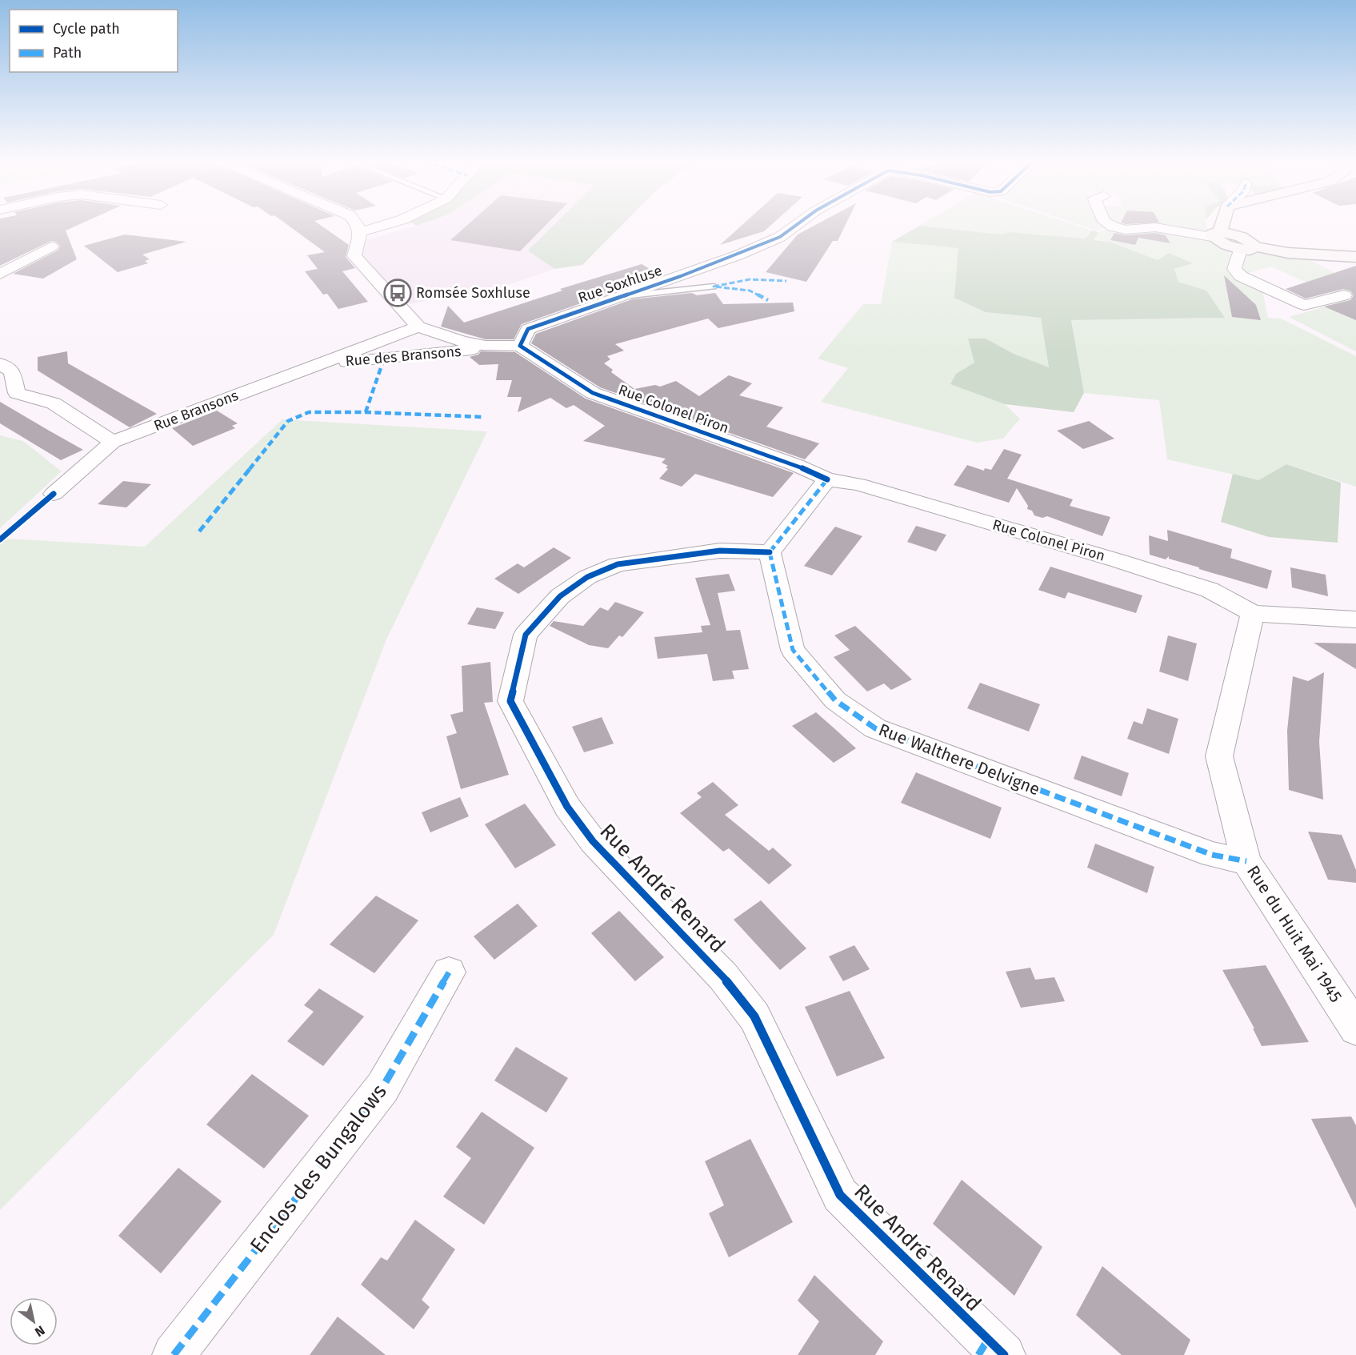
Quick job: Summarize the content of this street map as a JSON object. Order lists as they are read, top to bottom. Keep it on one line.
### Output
{"streets":{"street":["Rue Soxhluse","Rue des Bransons","Rue Colonel Piron","Rue Bransons","Rue Walthere Delvigne","Rue André Renard","Rue du Huit Mai 1945","Enclos des Bungalows"]},"crossings":[["Rue Soxhluse","Rue Colonel Piron"],["Rue des Bransons","Rue Bransons"],["Rue Colonel Piron","Rue du Huit Mai 1945"],["Rue Walthere Delvigne","Rue André Renard"],["Rue Walthere Delvigne","Rue du Huit Mai 1945"]],"places":{"bus stop":["Romsée Soxhluse"]},"legend":["Cycle path","Path"],"north":"bottom right"}
